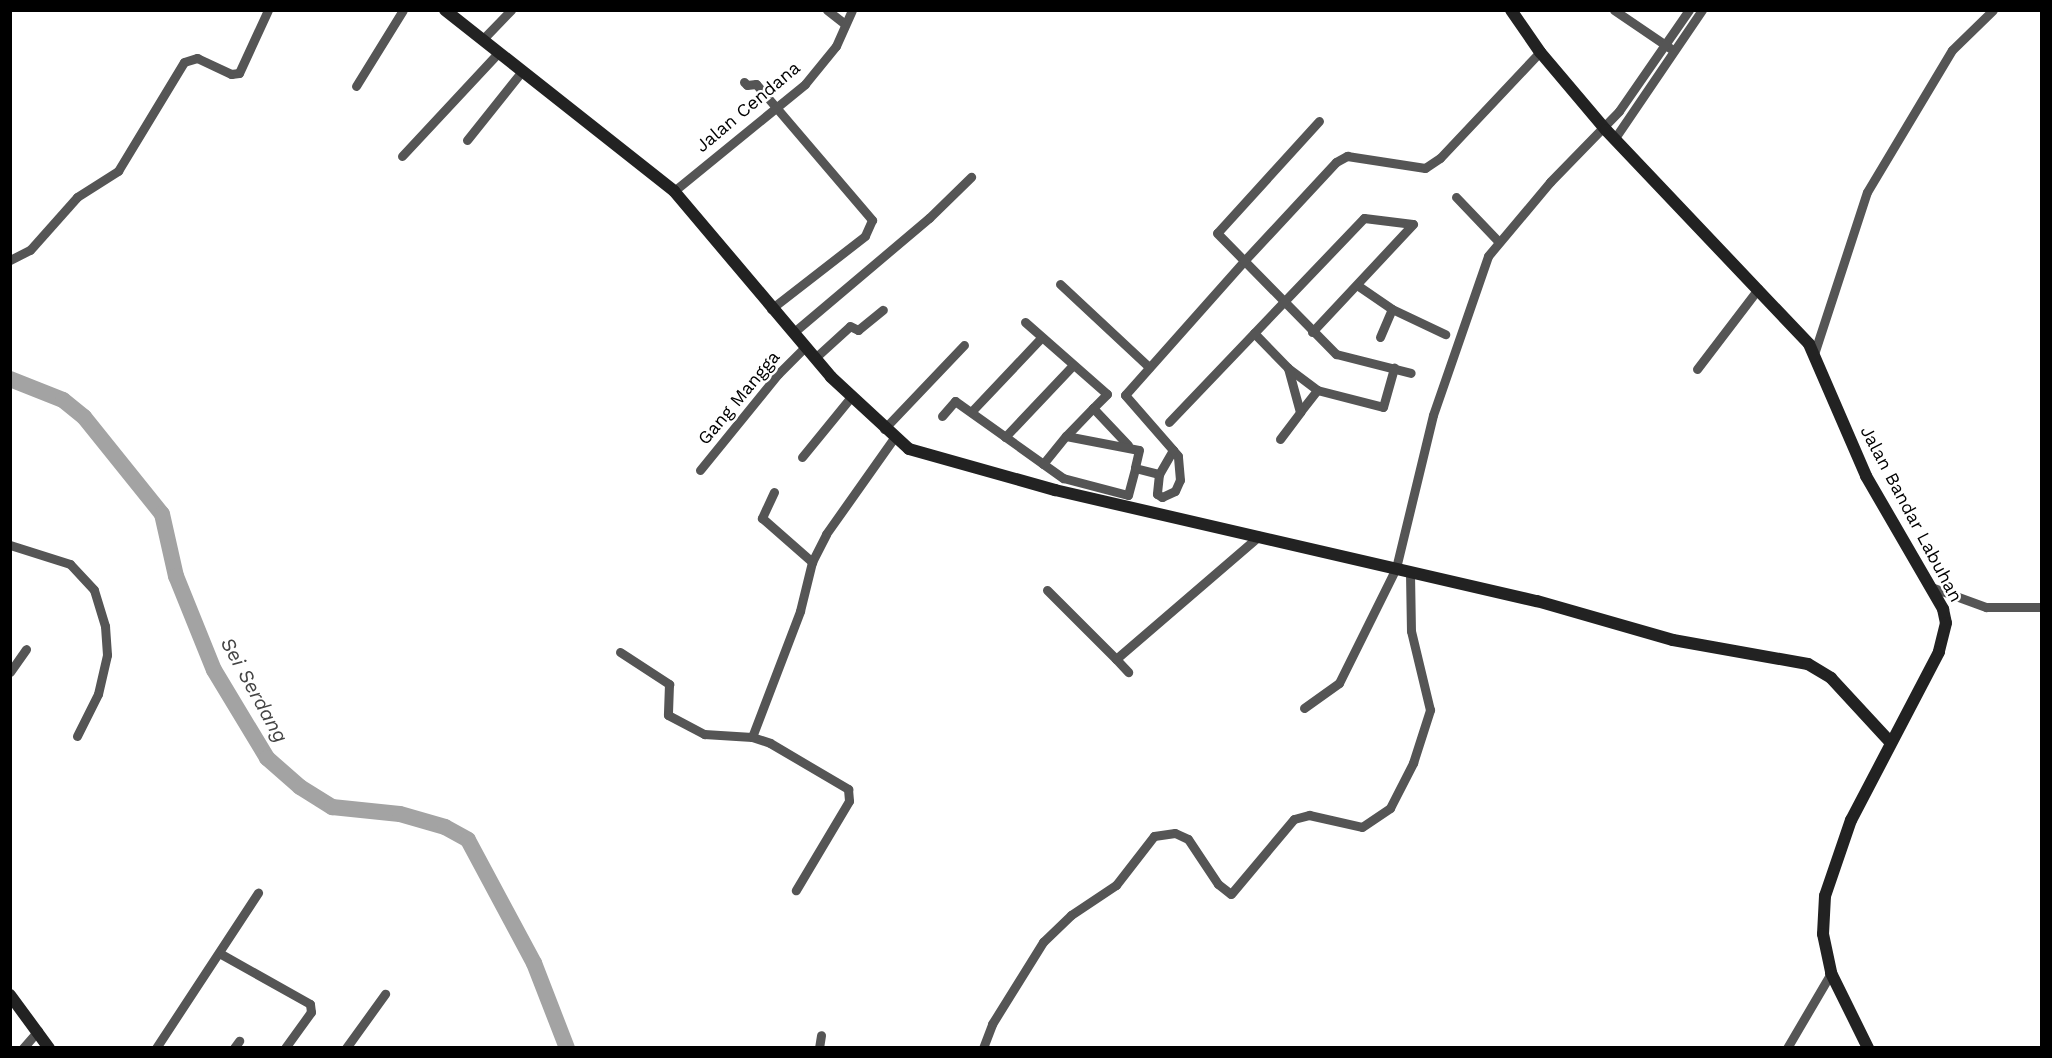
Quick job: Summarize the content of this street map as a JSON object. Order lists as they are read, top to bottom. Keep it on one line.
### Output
{"streets":{"street":["Jalan Cendana","Gang Mangga","Jalan Bandar Labuhan"]},"water":["Sei Serdang"]}
